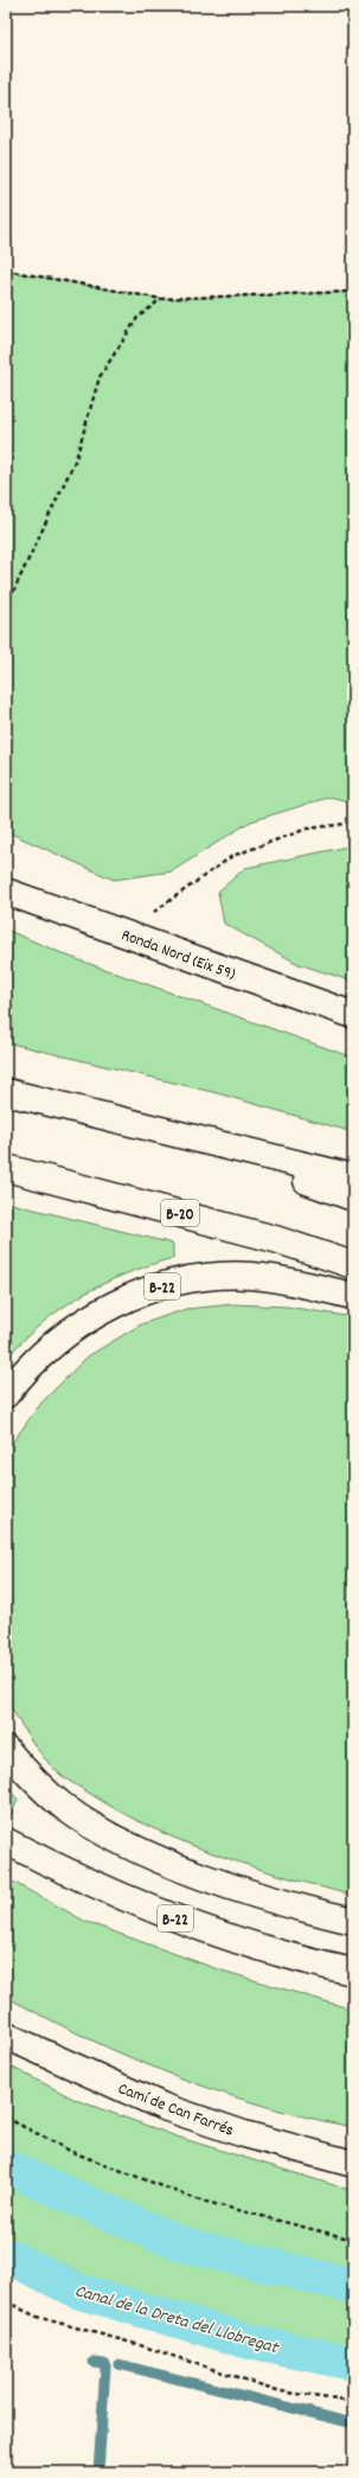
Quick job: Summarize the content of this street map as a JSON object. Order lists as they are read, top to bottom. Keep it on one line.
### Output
{"streets":{"main road":["Ronda Nord (Eix 59)","B-20","B-22","Camí de Can Farrés"]},"water":["Canal de la Dreta del Llobregat"]}
